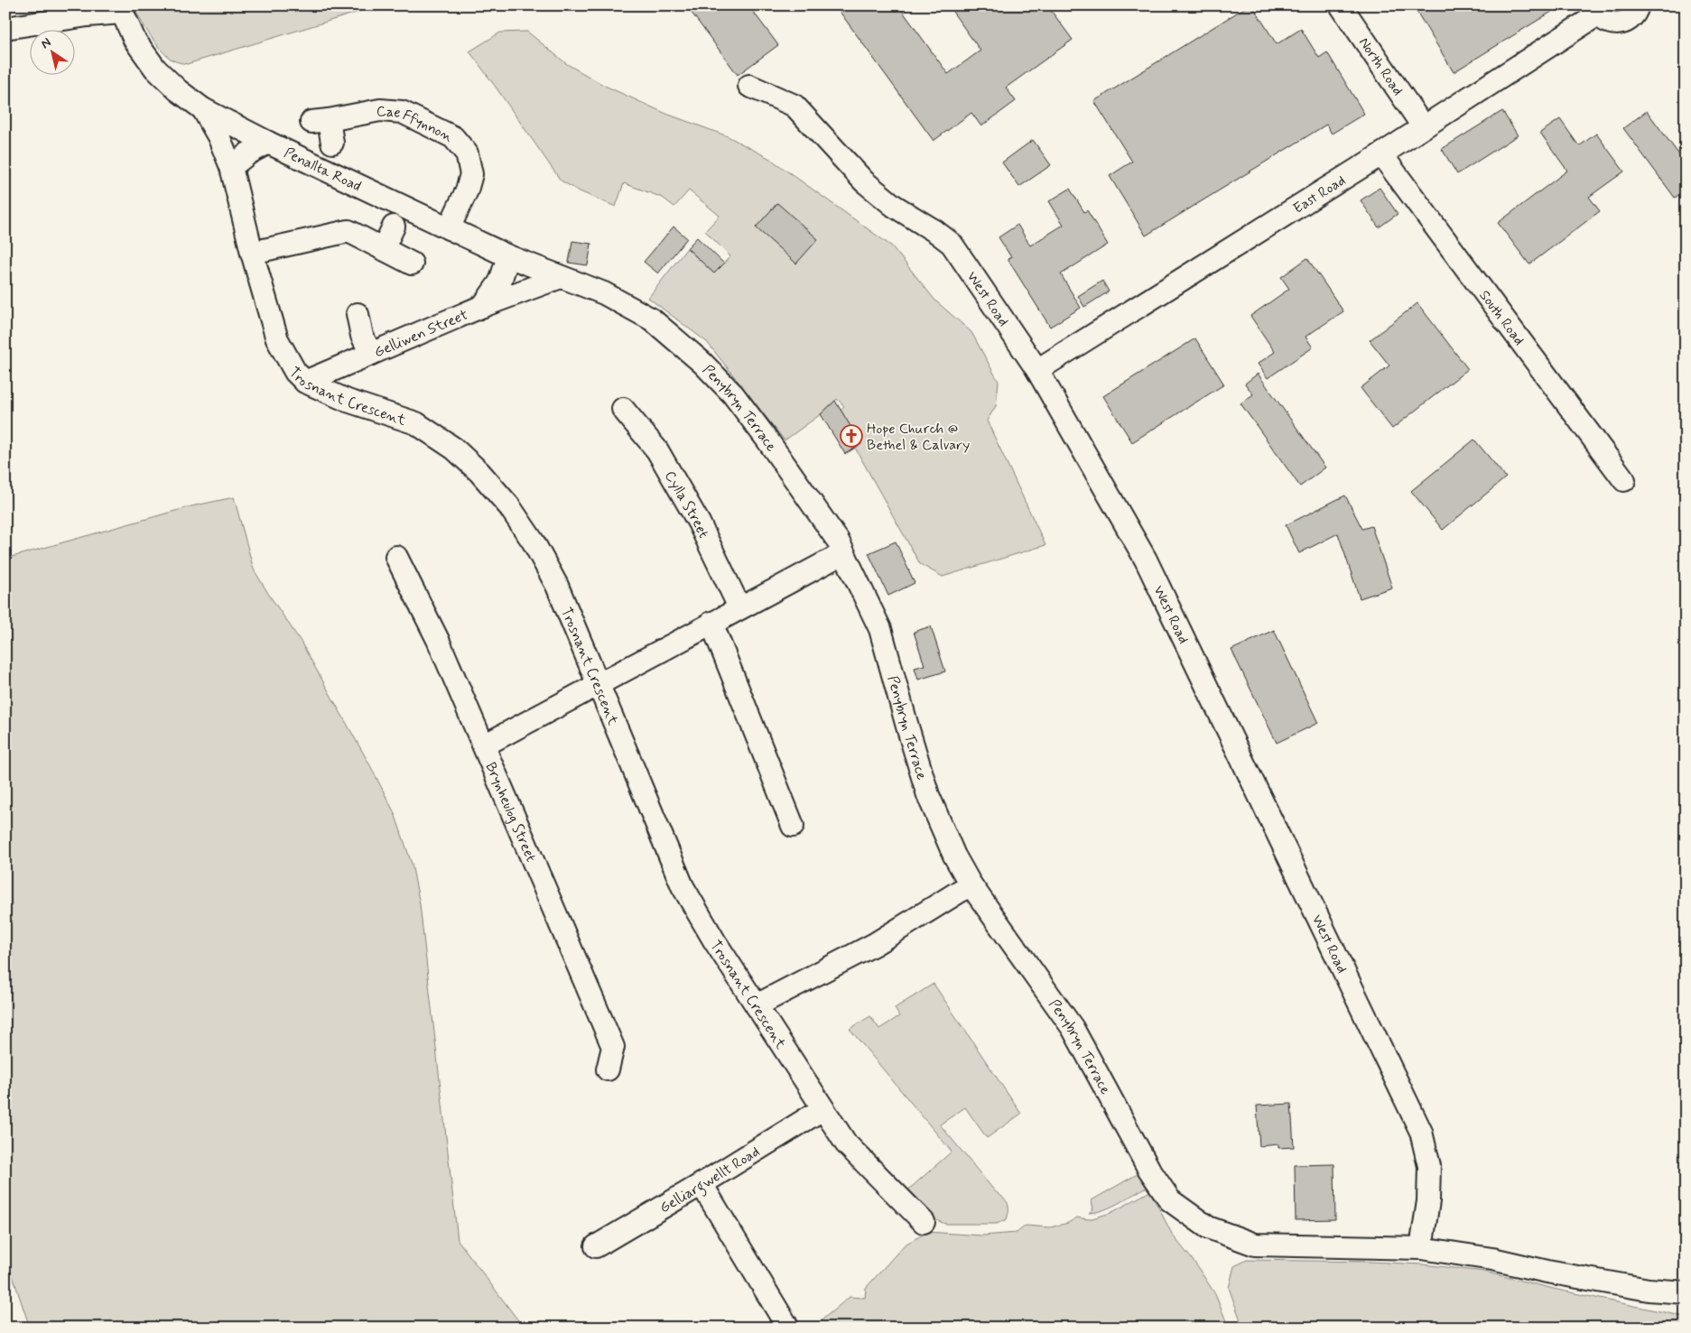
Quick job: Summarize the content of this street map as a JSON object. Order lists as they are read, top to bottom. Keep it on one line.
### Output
{"streets":{"street":["North Road","Cae Ffynnon","Penallta Road","East Road","West Road","South Road","Gelliwen Street","Trosnant Crescent","Penybryn Terrace","Cylla Street","Brynheulog Street","Gelliargwellt Road"]},"crossings":[["North Road","East Road"],["Cae Ffynnon","Penallta Road"],["Penallta Road","Gelliwen Street"],["Penallta Road","Trosnant Crescent"],["Penallta Road","Penybryn Terrace"],["East Road","West Road"],["East Road","South Road"],["West Road","Penybryn Terrace"],["Gelliwen Street","Trosnant Crescent"],["Trosnant Crescent","Gelliargwellt Road"]],"places":{"church":["Hope Church @ Bethel & Calvary"]},"north":"top left"}
